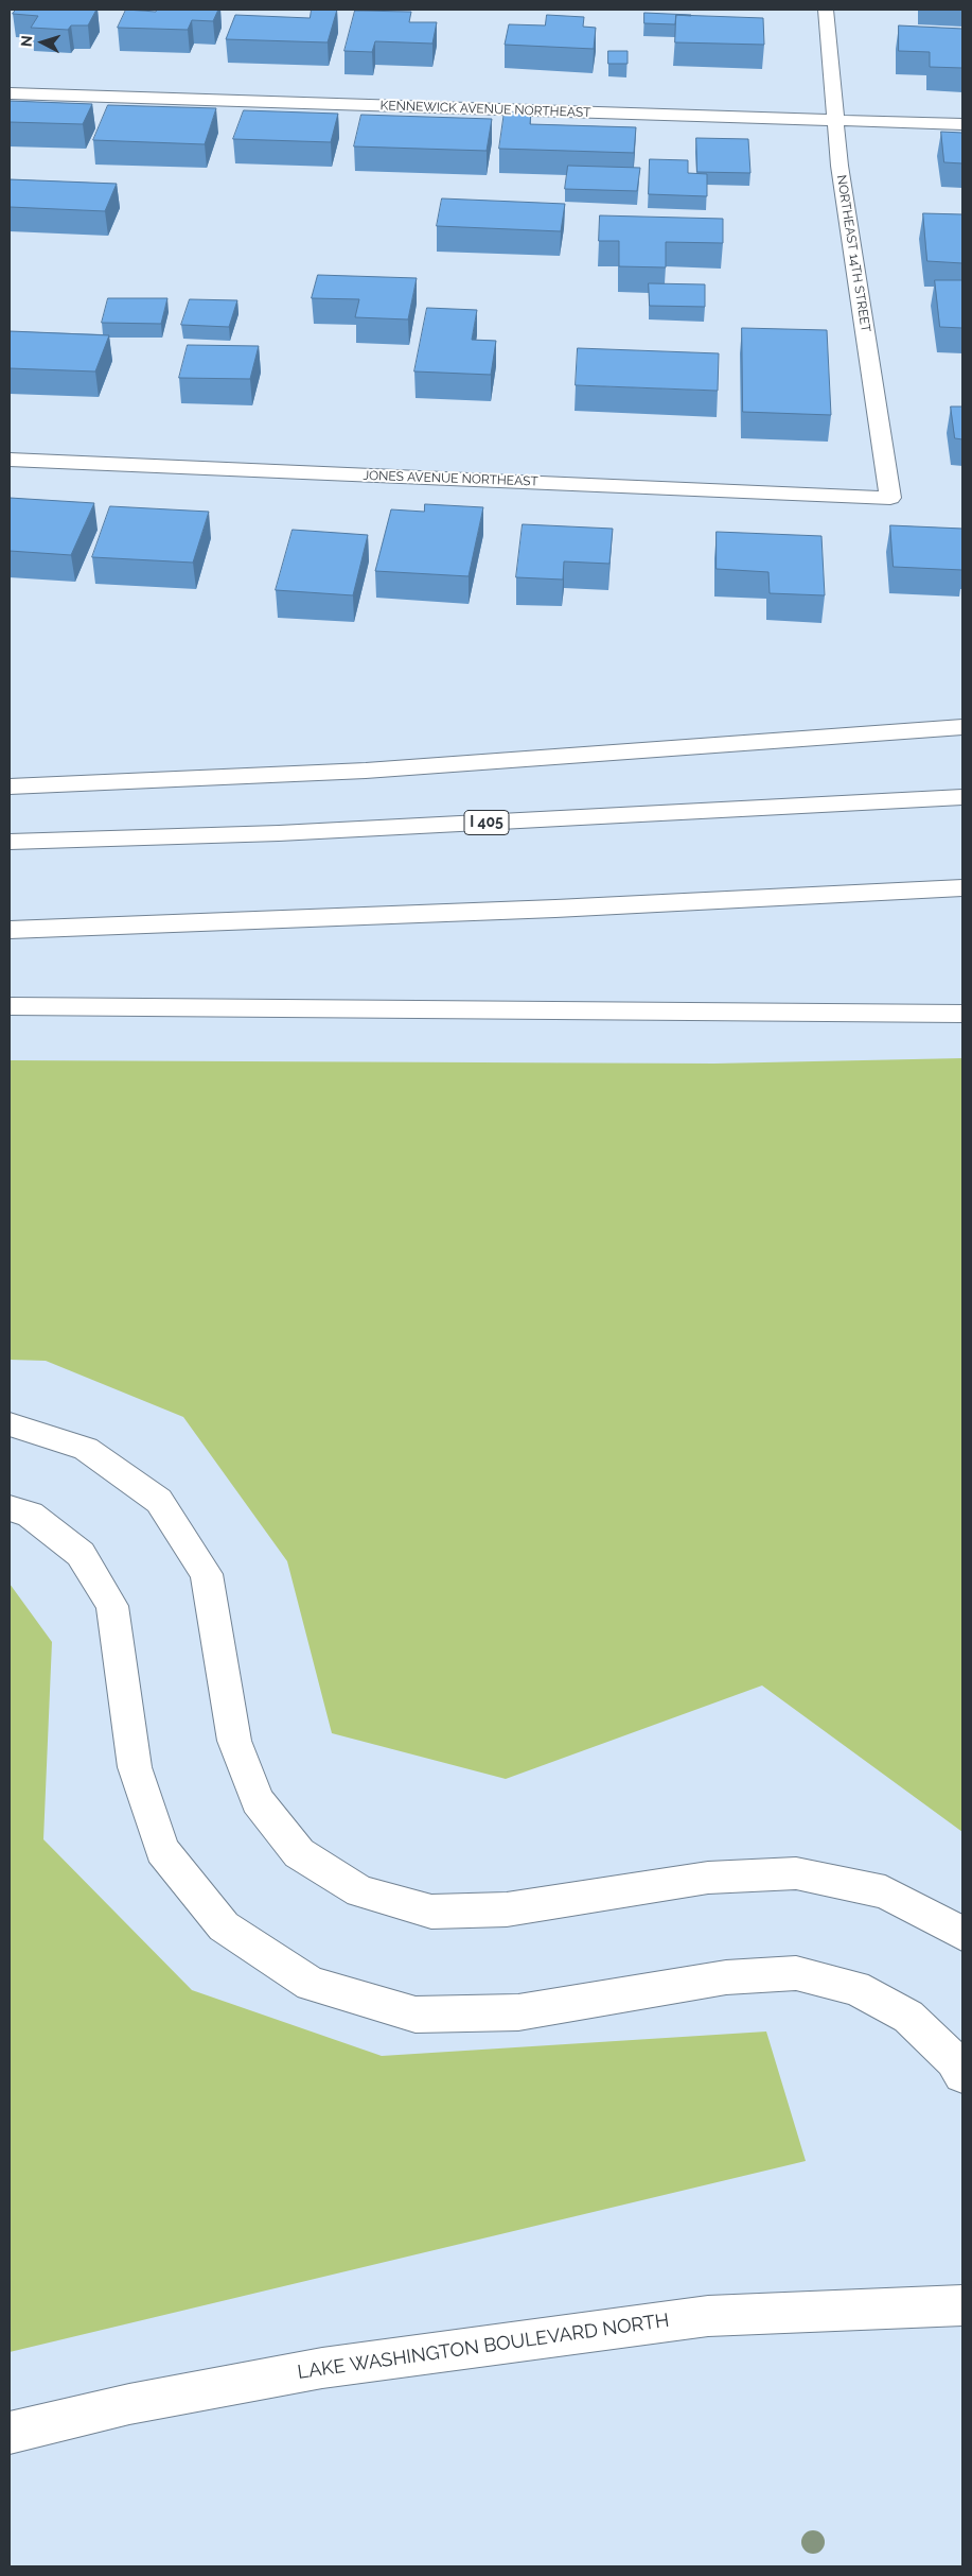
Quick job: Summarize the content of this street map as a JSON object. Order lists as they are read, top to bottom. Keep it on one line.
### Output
{"streets":{"main road":["KENNEWICK AVENUE NORTHEAST","NORTHEAST 14TH STREET","JONES AVENUE NORTHEAST","I 405","LAKE WASHINGTON BOULEVARD NORTH"]},"crossings":[["KENNEWICK AVENUE NORTHEAST","NORTHEAST 14TH STREET"],["NORTHEAST 14TH STREET","JONES AVENUE NORTHEAST"]],"north":"left"}
